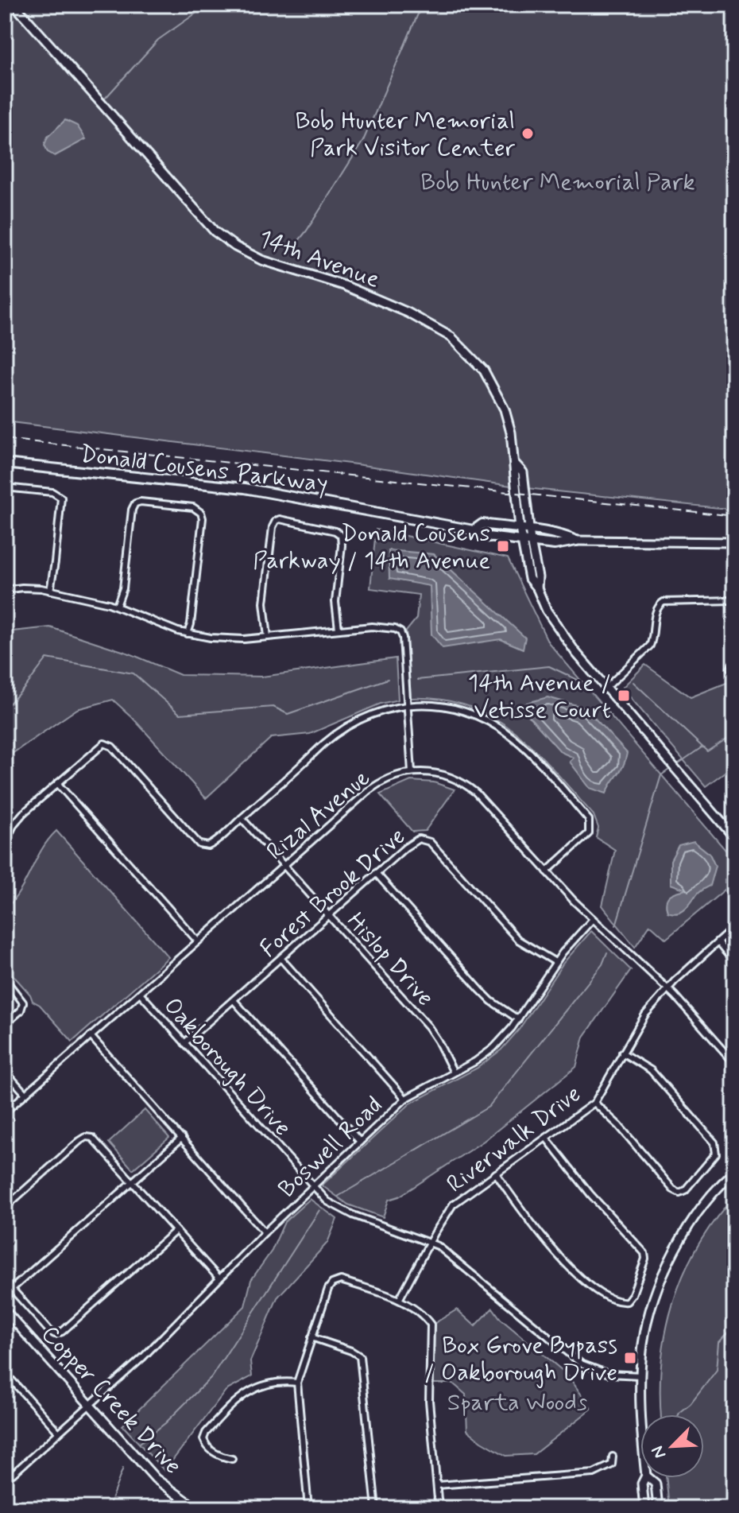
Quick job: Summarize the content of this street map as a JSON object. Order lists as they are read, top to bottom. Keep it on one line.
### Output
{"streets":{"main road":["Donald Cousens Parkway"],"street":["14th Avenue","Rizal Avenue","Forest Brook Drive","Hislop Drive","Oakborough Drive","Riverwalk Drive","Boswell Road","Copper Creek Drive"]},"crossings":[["14th Avenue","Donald Cousens Parkway"],["Rizal Avenue","Hislop Drive"],["Rizal Avenue","Oakborough Drive"],["Rizal Avenue","Riverwalk Drive"],["Rizal Avenue","Boswell Road"],["Forest Brook Drive","Hislop Drive"],["Forest Brook Drive","Oakborough Drive"],["Forest Brook Drive","Boswell Road"],["Hislop Drive","Boswell Road"],["Oakborough Drive","Riverwalk Drive"],["Oakborough Drive","Boswell Road"],["Boswell Road","Copper Creek Drive"]],"parks":["Bob Hunter Memorial Park","Sparta Woods"],"places":{"other":["Bob Hunter Memorial Park Visitor Center"],"transit":["Donald Cousens Parkway / 14th Avenue","14th Avenue / Vetisse Court","Box Grove Bypass / Oakborough Drive"]},"north":"bottom left"}
